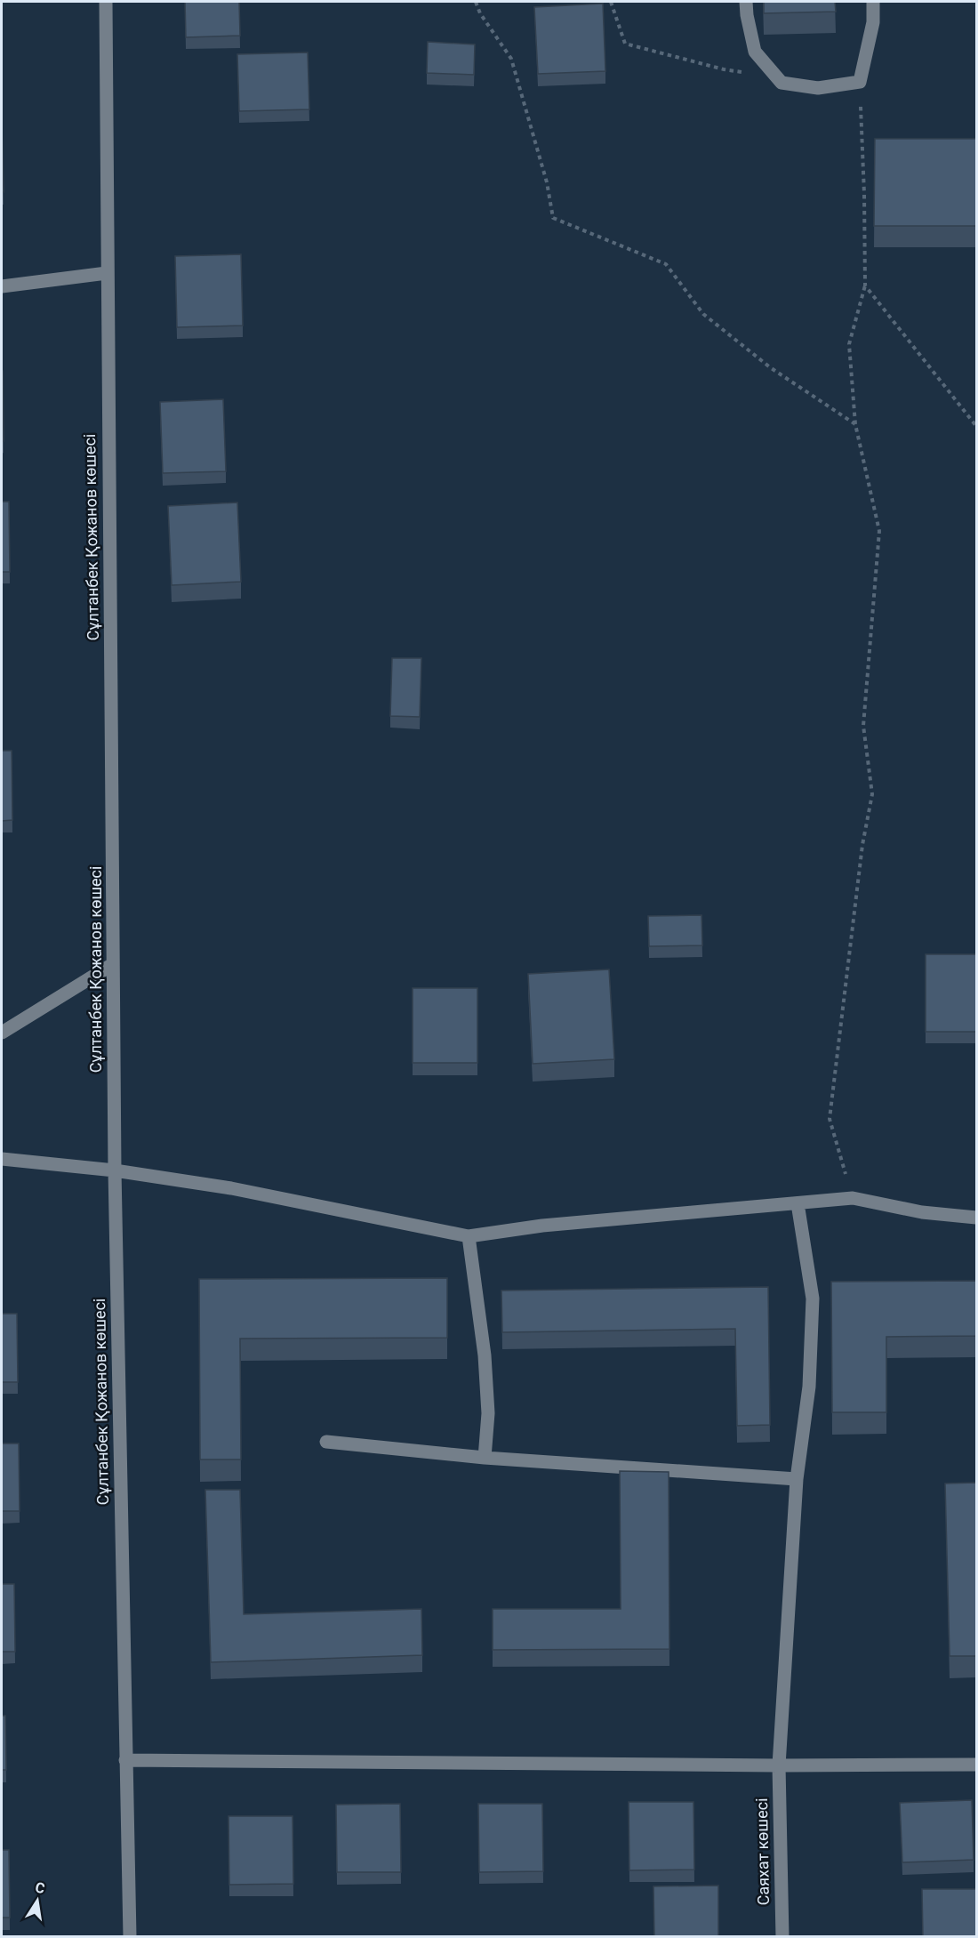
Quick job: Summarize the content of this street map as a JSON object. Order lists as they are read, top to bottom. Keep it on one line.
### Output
{"streets":{"street":["Сұлтанбек Қожанов көшесі","Саяхат көшесі"]},"north":"top"}
